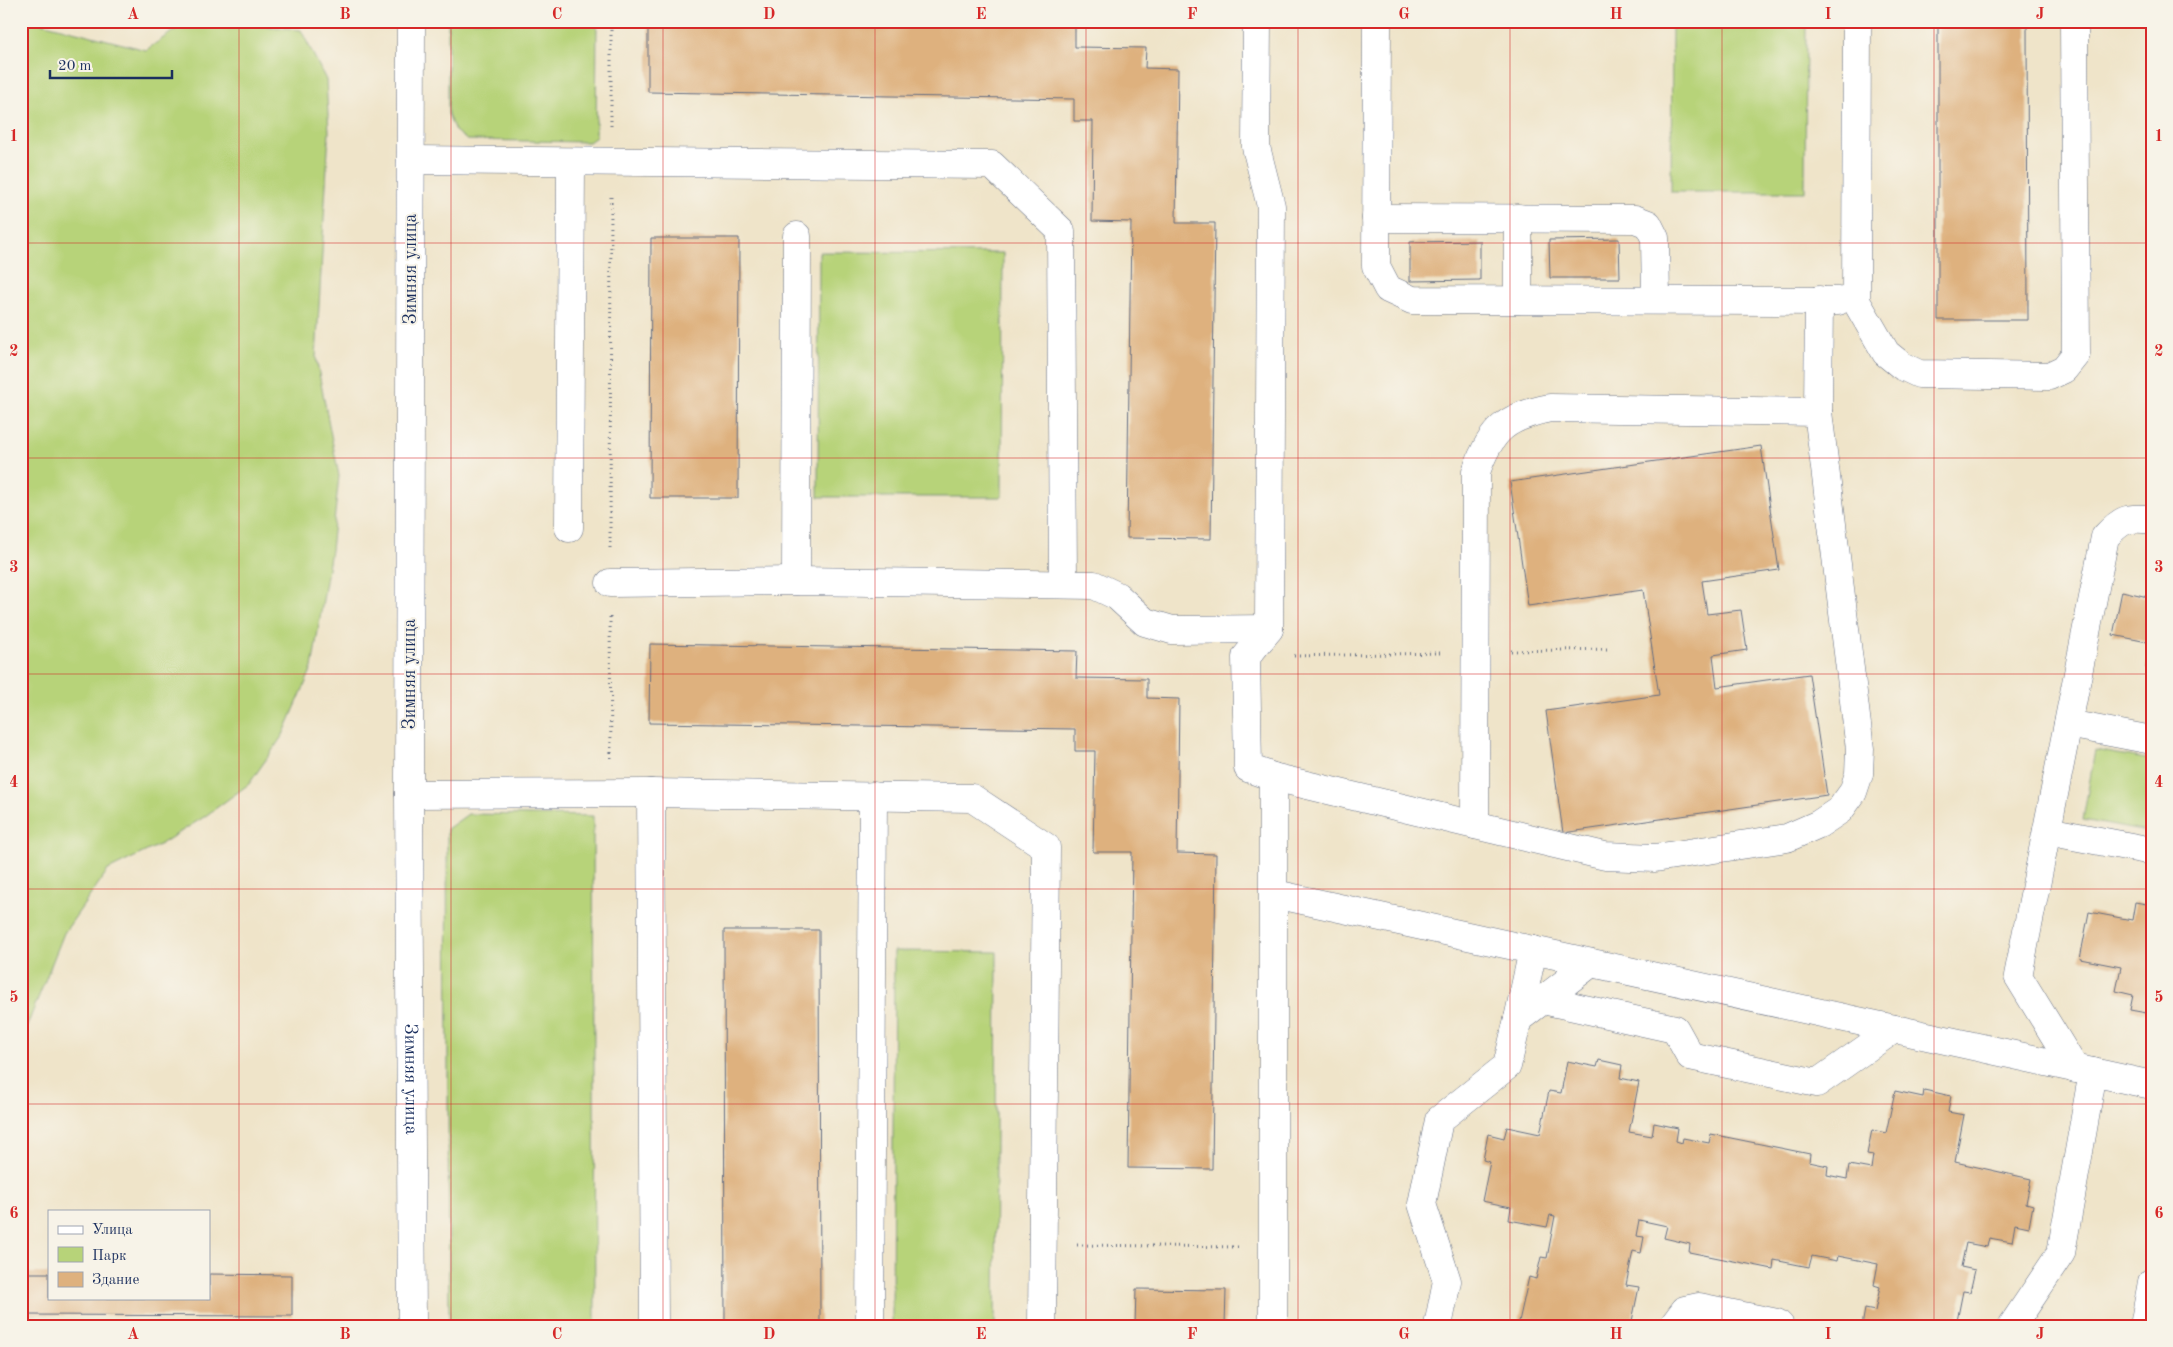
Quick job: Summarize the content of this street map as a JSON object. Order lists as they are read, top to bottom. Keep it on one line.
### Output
{"streets":{"street":["Зимняя улица"]},"legend":["Улица","Парк","Здание"],"scale_bar":"20 m","grid":{"columns":["A","B","C","D","E","F","G","H","I","J"],"rows":["1","2","3","4","5","6"]}}
